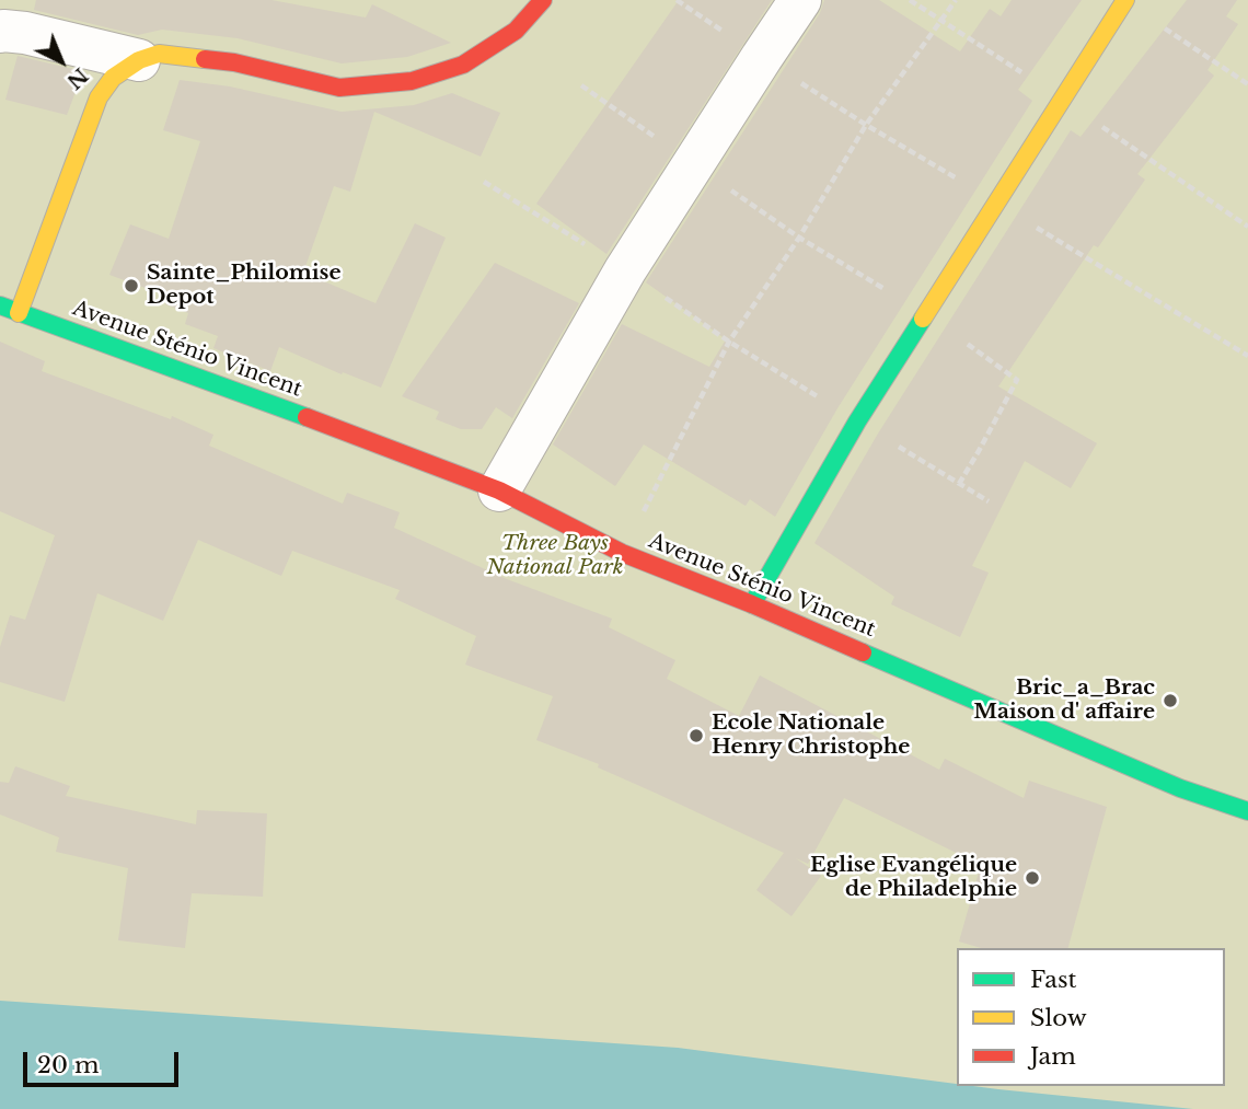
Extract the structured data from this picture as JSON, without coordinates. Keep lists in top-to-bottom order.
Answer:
{
  "streets": {
    "street": ["Avenue Sténio Vincent"]
  },
  "parks": ["Three Bays National Park"],
  "places": [
    "Sainte_Philomise Depot",
    "Bric_a_Brac Maison d' affaire",
    "Ecole Nationale Henry Christophe",
    "Eglise Evangélique de Philadelphie"
  ],
  "legend": ["Fast", "Slow", "Jam"],
  "scale_bar": "20 m",
  "north": "bottom right"
}
